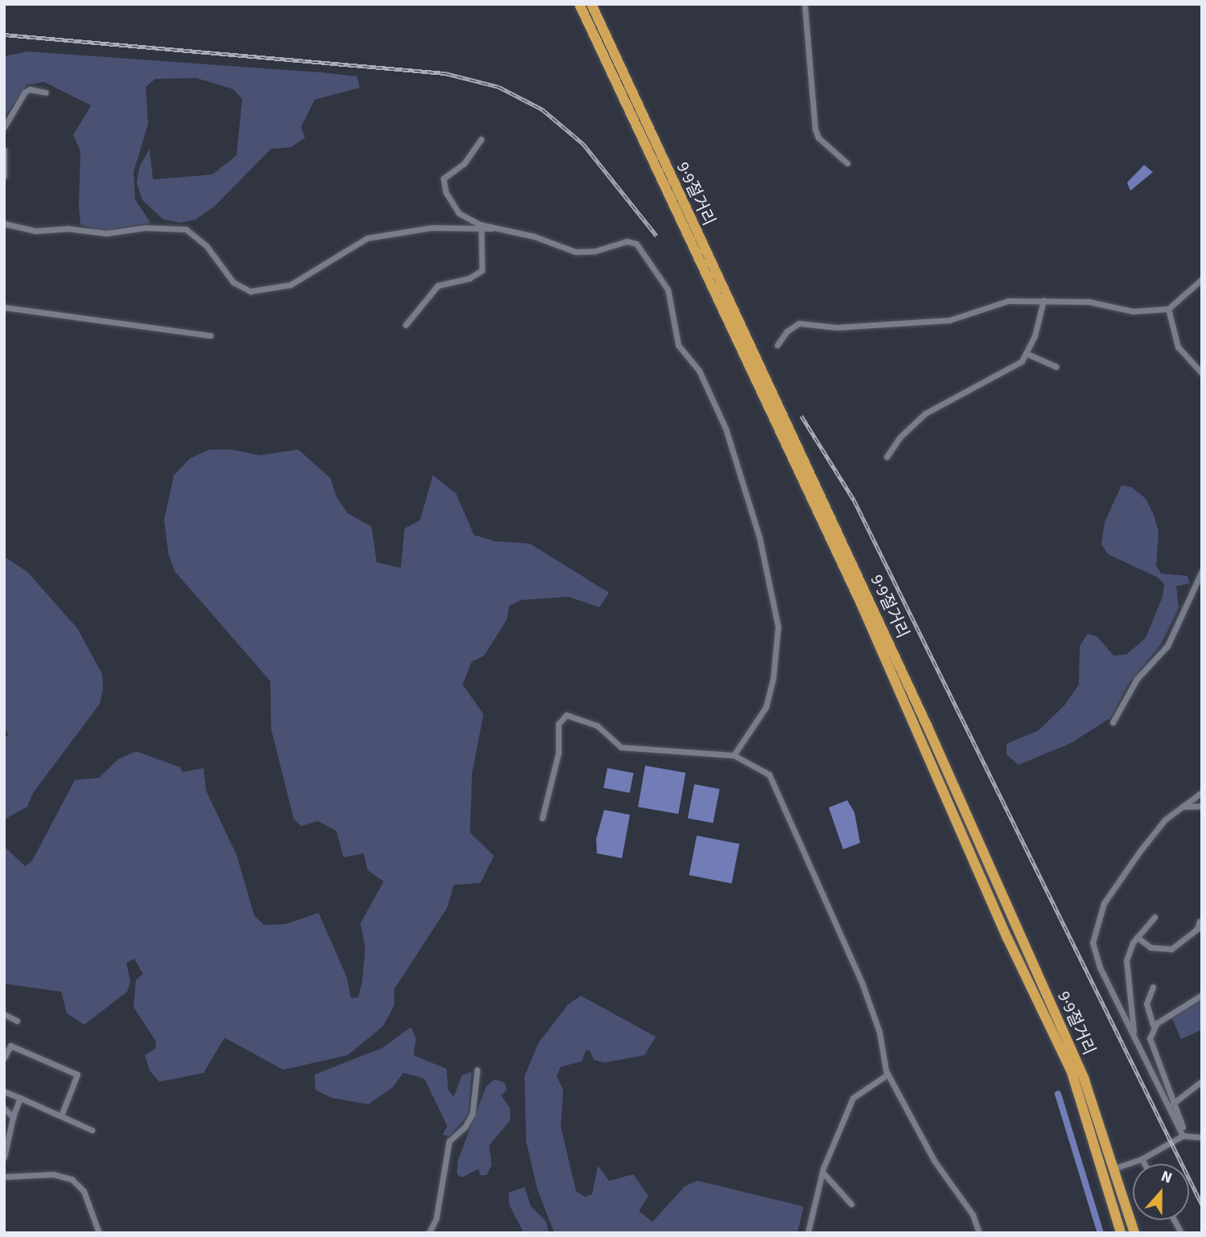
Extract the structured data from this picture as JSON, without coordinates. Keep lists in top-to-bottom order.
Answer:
{
  "streets": {
    "highway": ["9·9절거리"]
  },
  "north": "top"
}
